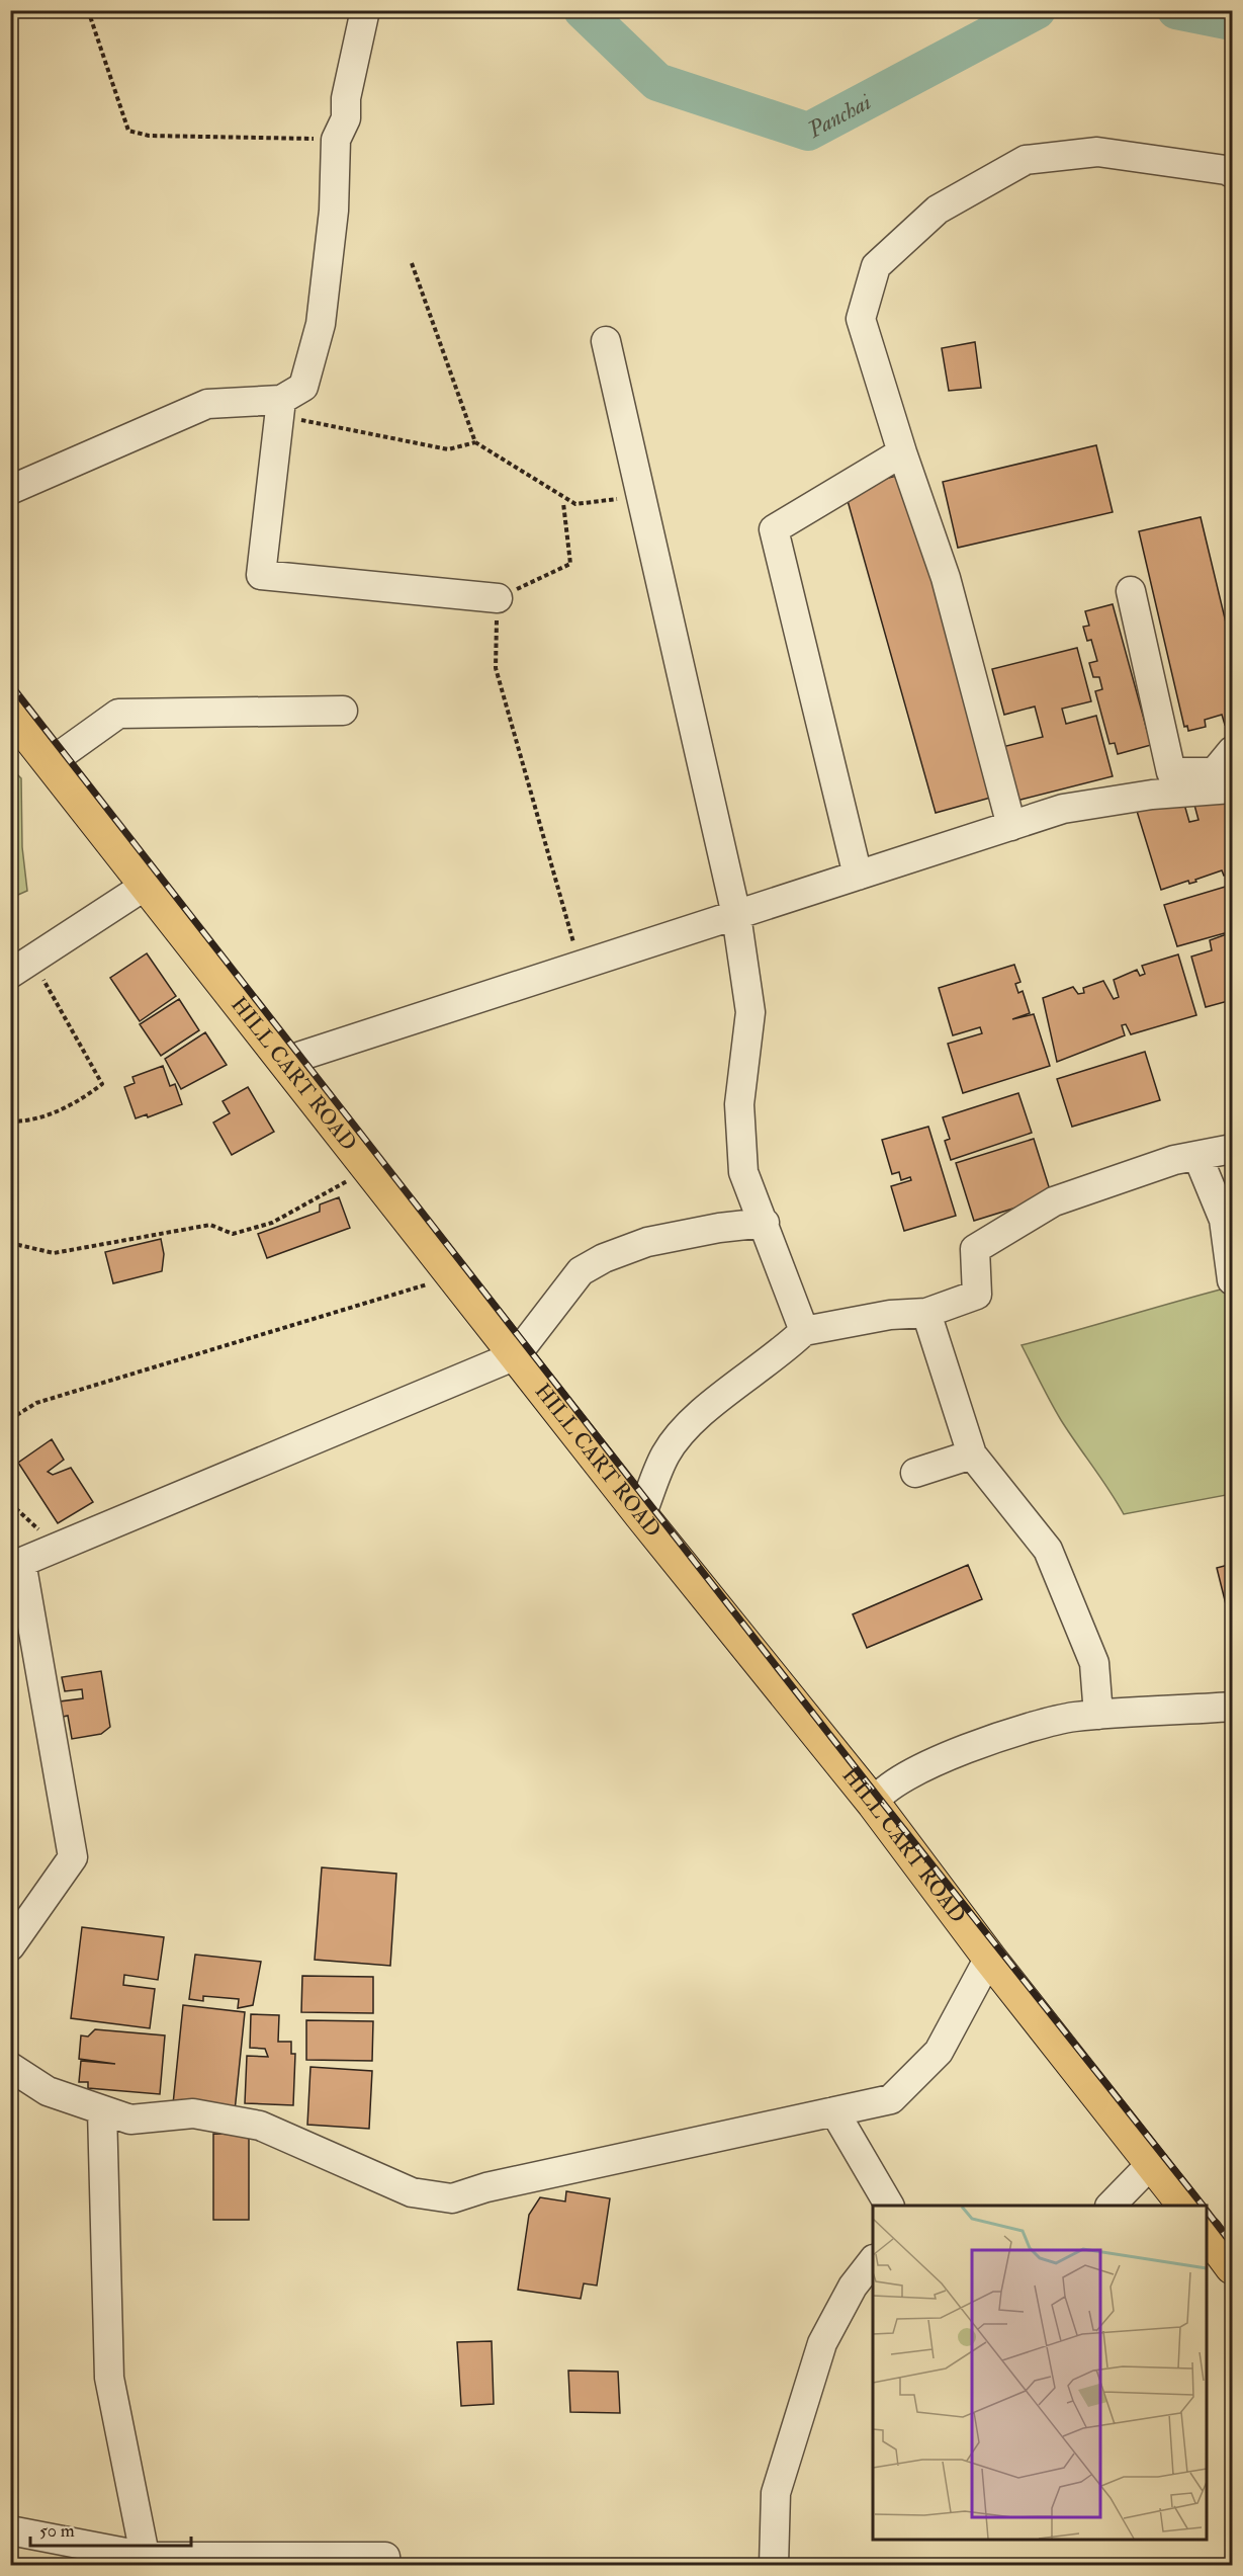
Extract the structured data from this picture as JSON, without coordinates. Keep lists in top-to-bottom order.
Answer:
{
  "streets": {
    "highway": ["HILL CART ROAD"]
  },
  "water": ["Panchai"],
  "scale_bar": "50 m"
}
